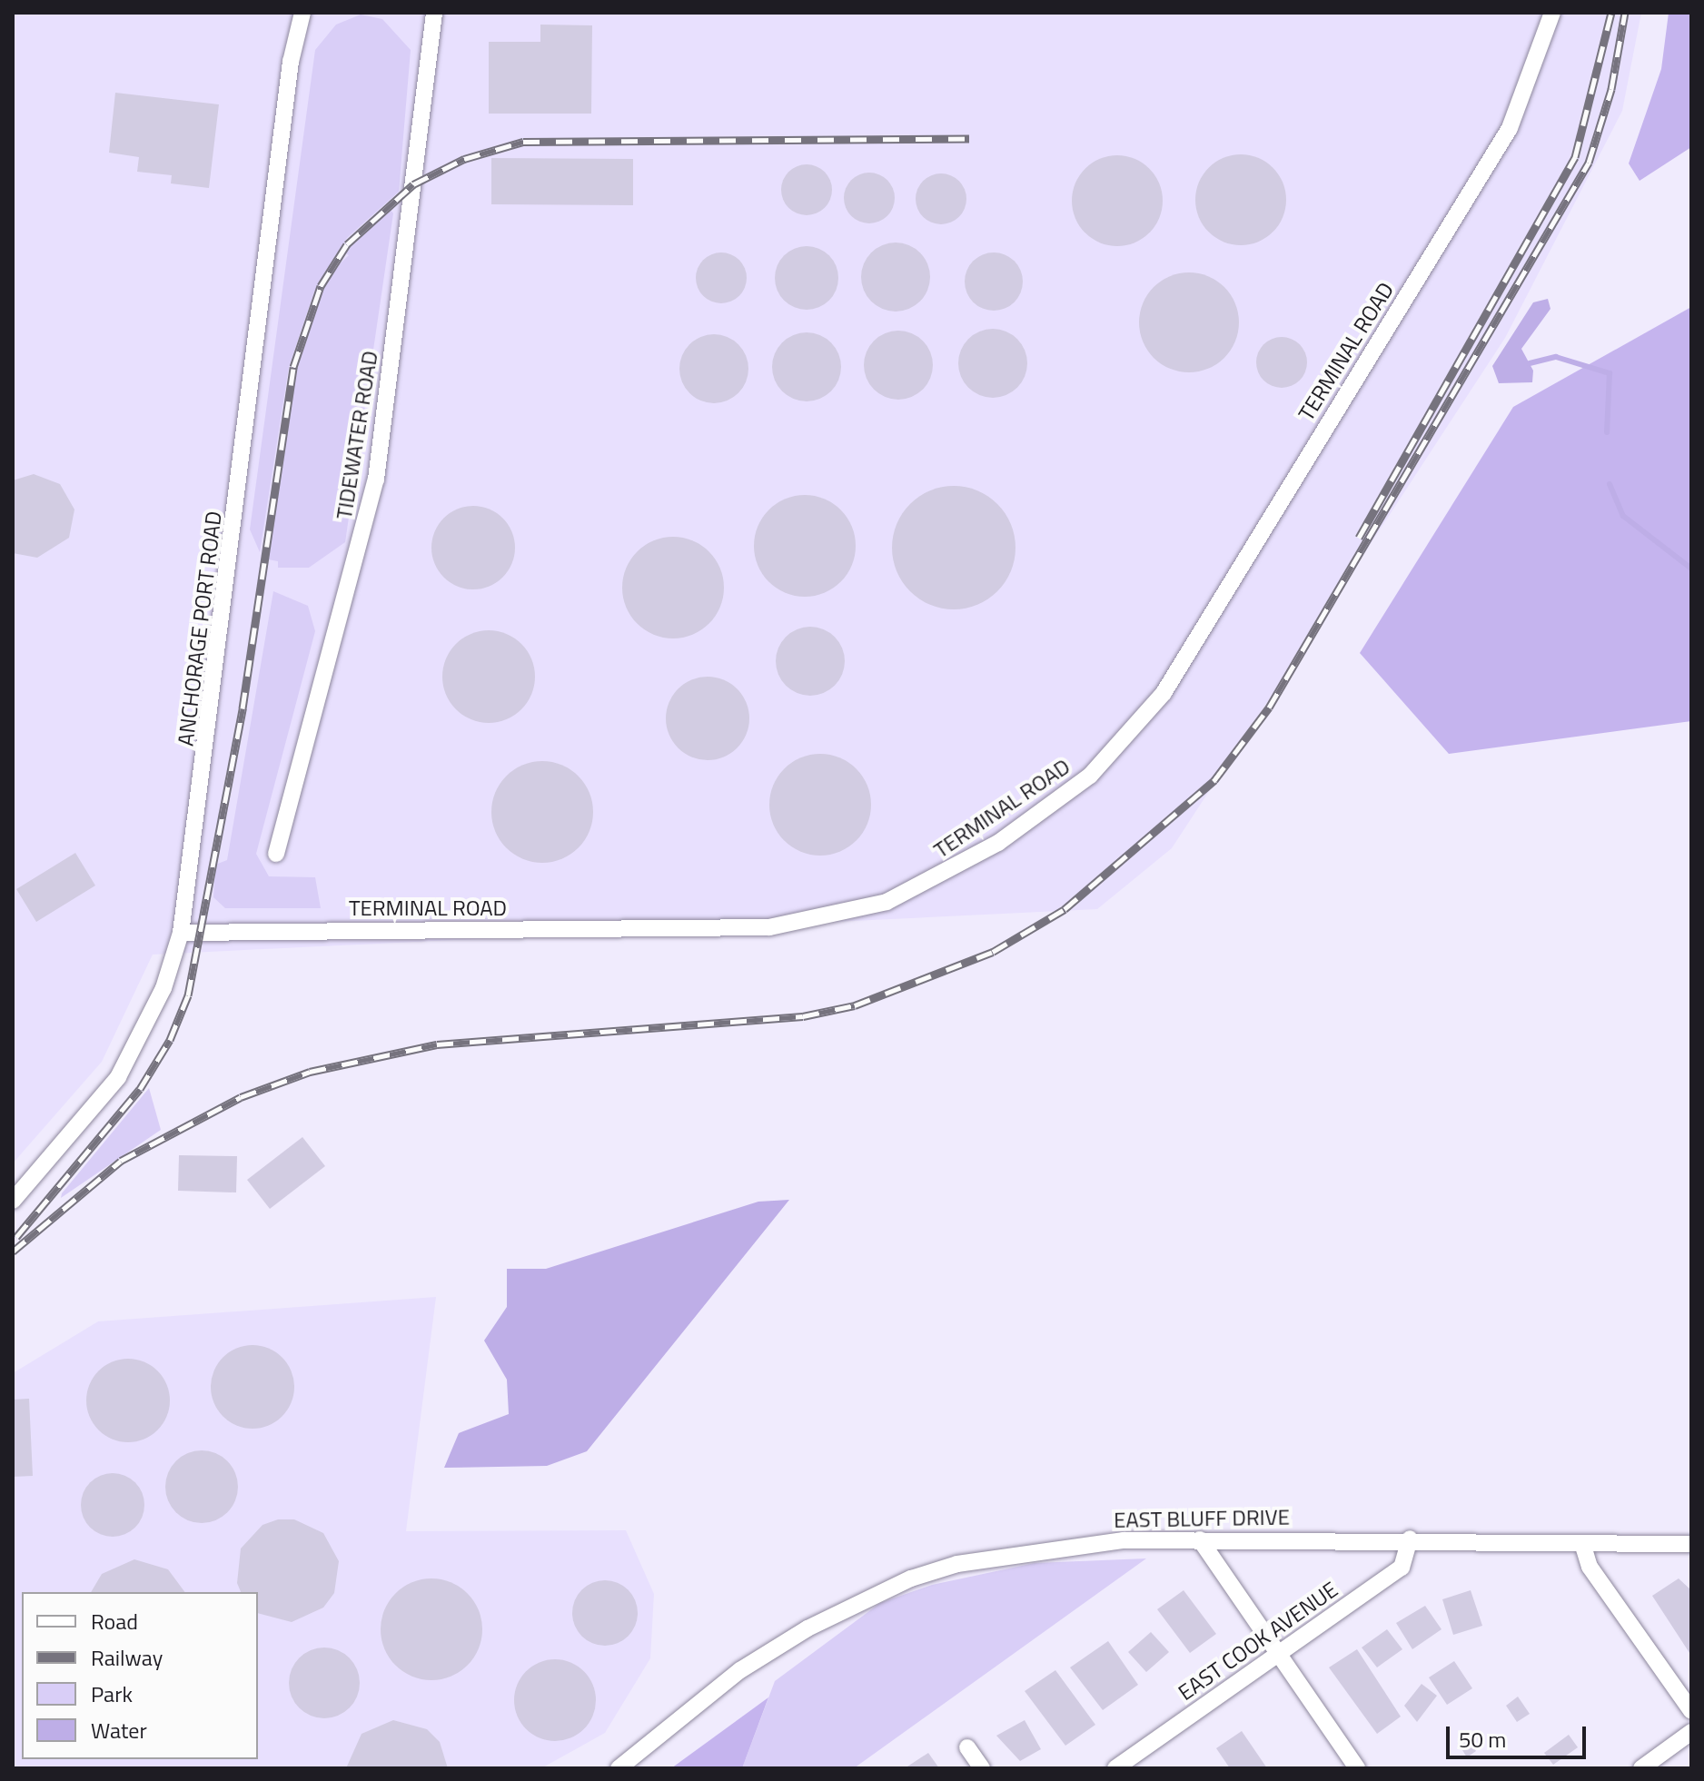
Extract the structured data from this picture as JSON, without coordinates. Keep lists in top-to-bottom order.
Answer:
{
  "streets": {
    "street": [
      "TERMINAL ROAD",
      "TIDEWATER ROAD",
      "ANCHORAGE PORT ROAD",
      "EAST BLUFF DRIVE",
      "EAST COOK AVENUE"
    ]
  },
  "crossings": [
    ["TERMINAL ROAD", "ANCHORAGE PORT ROAD"],
    ["EAST BLUFF DRIVE", "EAST COOK AVENUE"]
  ],
  "legend": [
    "Road",
    "Railway",
    "Park",
    "Water"
  ],
  "scale_bar": "50 m"
}
